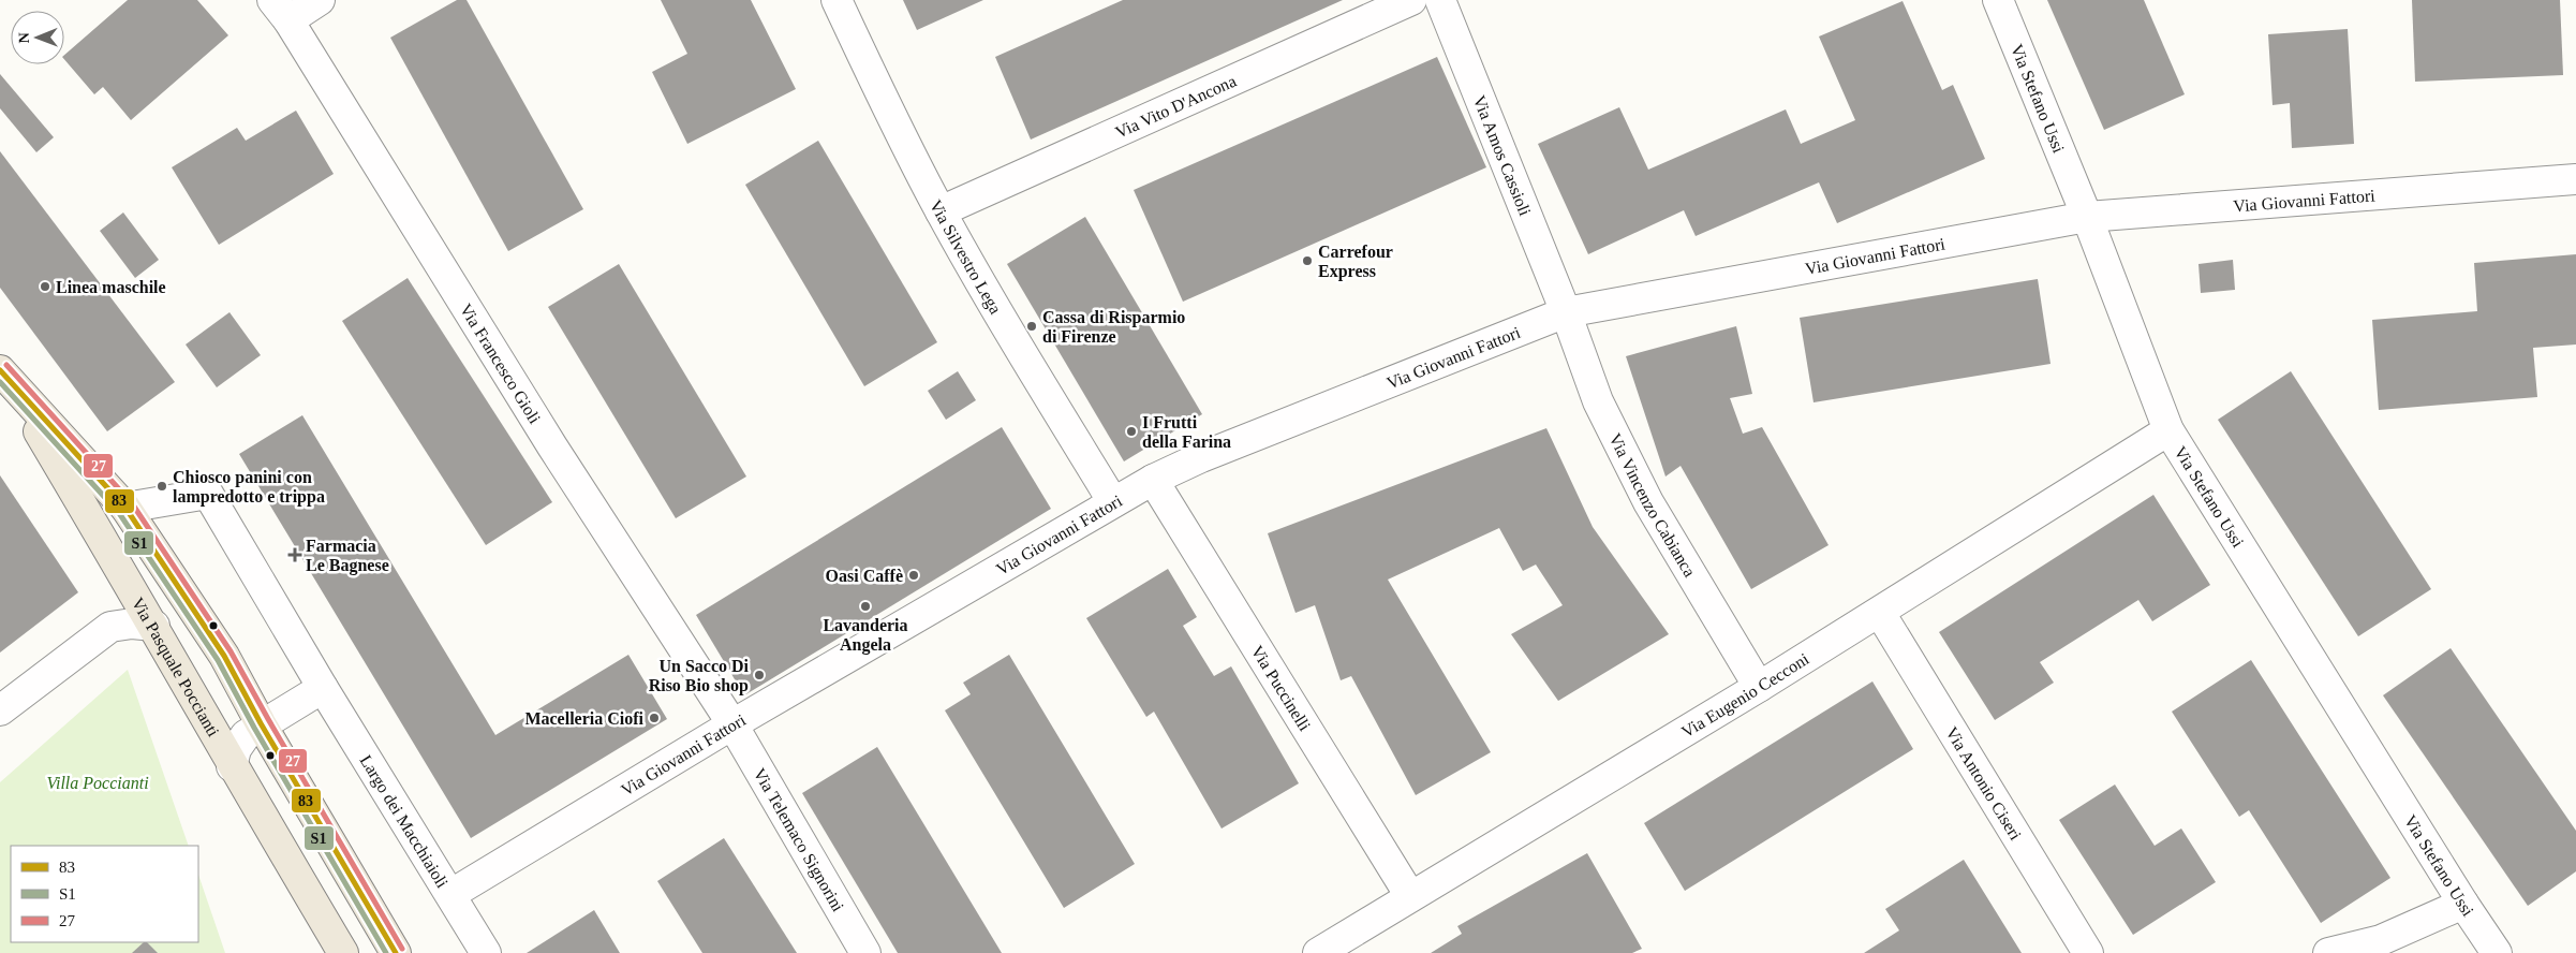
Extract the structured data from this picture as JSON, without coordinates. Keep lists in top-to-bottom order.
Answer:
{
  "streets": {
    "main road": ["Via Pasquale Poccianti"],
    "street": [
      "Via Stefano Ussi",
      "Via Vito D'Ancona",
      "Via Amos Cassioli",
      "Via Giovanni Fattori",
      "Via Silvestro Lega",
      "Via Francesco Gioli",
      "Via Vincenzo Cabianca",
      "Via Puccinelli",
      "Via Eugenio Cecconi",
      "Via Antonio Ciseri",
      "Largo dei Macchiaioli",
      "Via Telemaco Signorini"
    ]
  },
  "crossings": [
    ["Via Stefano Ussi", "Via Giovanni Fattori"],
    ["Via Stefano Ussi", "Via Eugenio Cecconi"],
    ["Via Vito D'Ancona", "Via Silvestro Lega"],
    ["Via Amos Cassioli", "Via Giovanni Fattori"],
    ["Via Amos Cassioli", "Via Vincenzo Cabianca"],
    ["Via Giovanni Fattori", "Via Silvestro Lega"],
    ["Via Giovanni Fattori", "Via Francesco Gioli"],
    ["Via Giovanni Fattori", "Via Vincenzo Cabianca"],
    ["Via Giovanni Fattori", "Via Puccinelli"],
    ["Via Giovanni Fattori", "Largo dei Macchiaioli"],
    ["Via Giovanni Fattori", "Via Telemaco Signorini"],
    ["Via Francesco Gioli", "Via Telemaco Signorini"],
    ["Via Vincenzo Cabianca", "Via Eugenio Cecconi"],
    ["Via Pasquale Poccianti", "Largo dei Macchiaioli"],
    ["Via Puccinelli", "Via Eugenio Cecconi"],
    ["Via Eugenio Cecconi", "Via Antonio Ciseri"]
  ],
  "parks": ["Villa Poccianti"],
  "places": {
    "other": [
      "Carrefour Express",
      "Linea maschile",
      "Cassa di Risparmio di Firenze",
      "I Frutti della Farina",
      "Chiosco panini con lampredotto e trippa",
      "Oasi Caffè",
      "Lavanderia Angela",
      "Un Sacco Di Riso Bio shop",
      "Macelleria Ciofi"
    ],
    "health": ["Farmacia Le Bagnese"]
  },
  "lines": ["transit line 27", "transit line 83", "transit line S1"],
  "legend": ["83", "S1", "27"],
  "north": "left"
}
